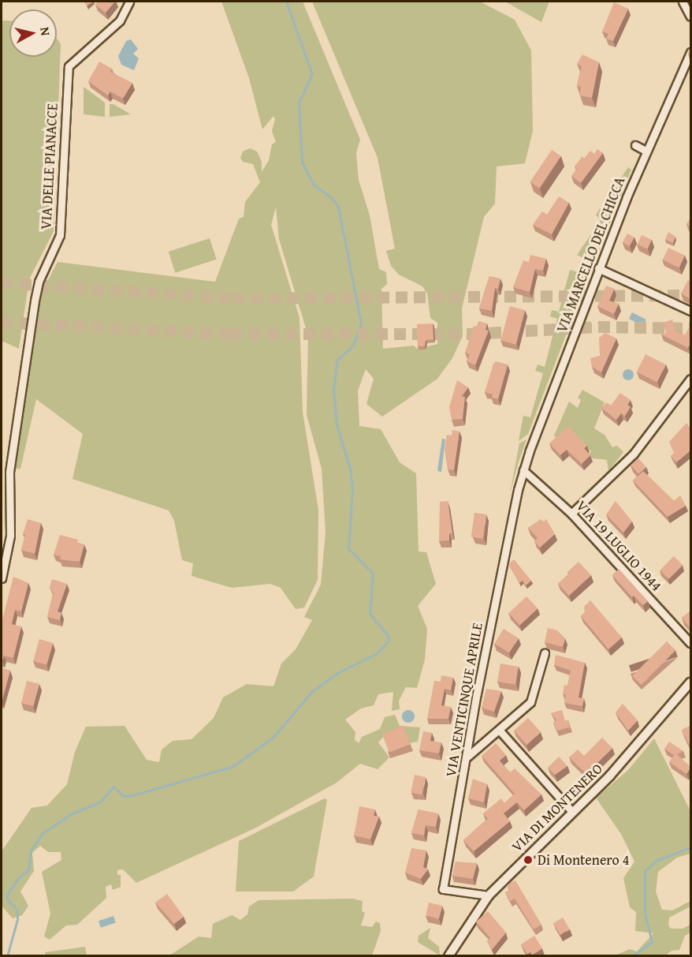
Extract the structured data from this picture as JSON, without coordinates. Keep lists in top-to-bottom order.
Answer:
{
  "streets": {
    "street": [
      "VIA DELLE PIANACCE",
      "VIA MARCELLO DEL CHICCA",
      "VIA 19 LUGLIO 1944",
      "VIA VENTICINQUE APRILE",
      "VIA DI MONTENERO"
    ]
  },
  "crossings": [
    ["VIA MARCELLO DEL CHICCA", "VIA 19 LUGLIO 1944"],
    ["VIA MARCELLO DEL CHICCA", "VIA VENTICINQUE APRILE"],
    ["VIA 19 LUGLIO 1944", "VIA VENTICINQUE APRILE"],
    ["VIA VENTICINQUE APRILE", "VIA DI MONTENERO"]
  ],
  "places": ["Di Montenero 4"],
  "north": "right"
}
